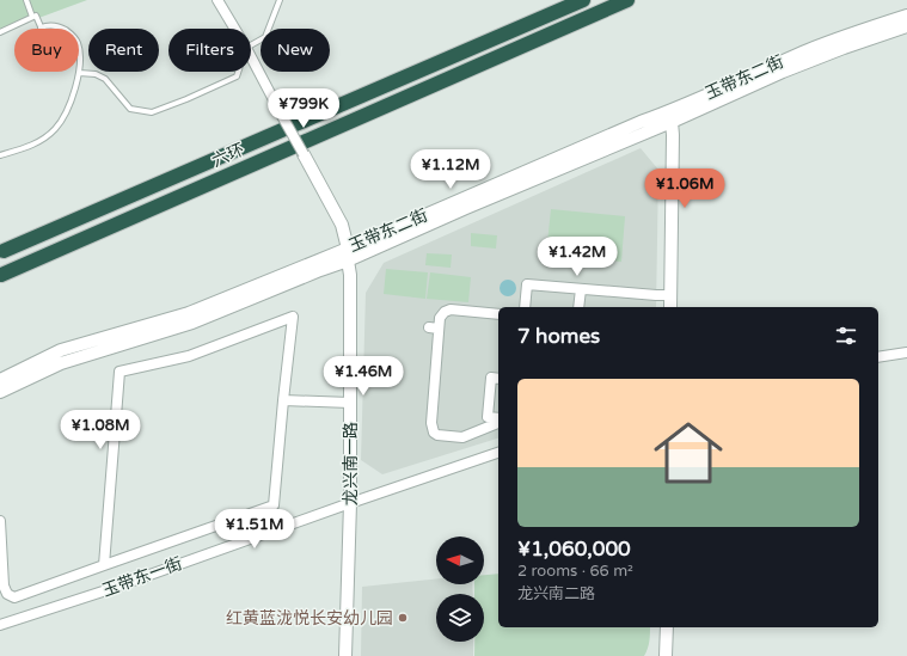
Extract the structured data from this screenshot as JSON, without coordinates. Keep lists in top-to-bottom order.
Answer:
{
  "streets": {
    "highway": ["六环"],
    "street": ["玉带东二街", "龙兴南一路", "玉带东一街"]
  },
  "crossings": [
    ["玉带东二街", "龙兴南一路"],
    ["龙兴南一路", "玉带东一街"]
  ],
  "places": ["红黄蓝泷悦长安幼儿园"],
  "north": "left",
  "page": {
    "chip": [
      "Buy",
      "Rent",
      "Filters",
      "New"
    ],
    "price": [
      "¥799K",
      "¥1.12M",
      "¥1.06M",
      "¥1.42M",
      "¥1.46M",
      "¥1.08M",
      "¥1.51M"
    ],
    "heading": "7 homes",
    "list": [
      {
        "name": "¥1,060,000",
        "note": "2 rooms · 66 m² · 龙兴南二路"
      }
    ]
  }
}
